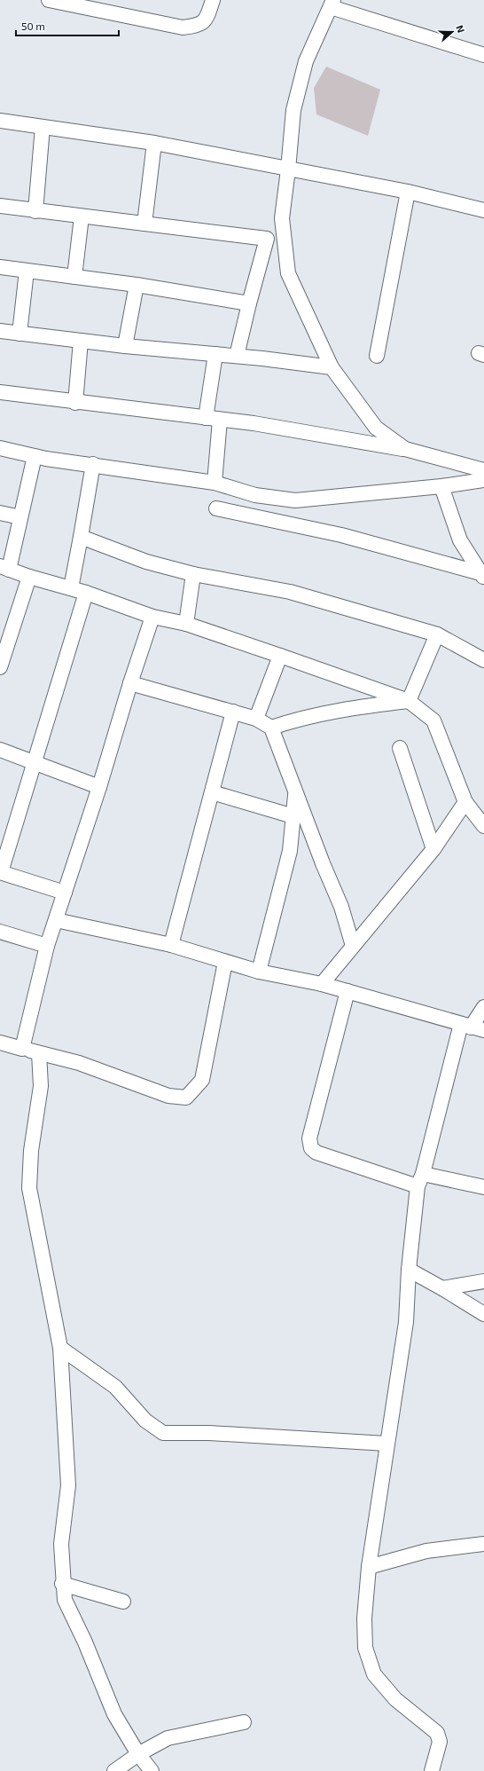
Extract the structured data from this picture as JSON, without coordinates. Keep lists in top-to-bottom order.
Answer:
{
  "scale_bar": "50 m",
  "north": "right"
}
